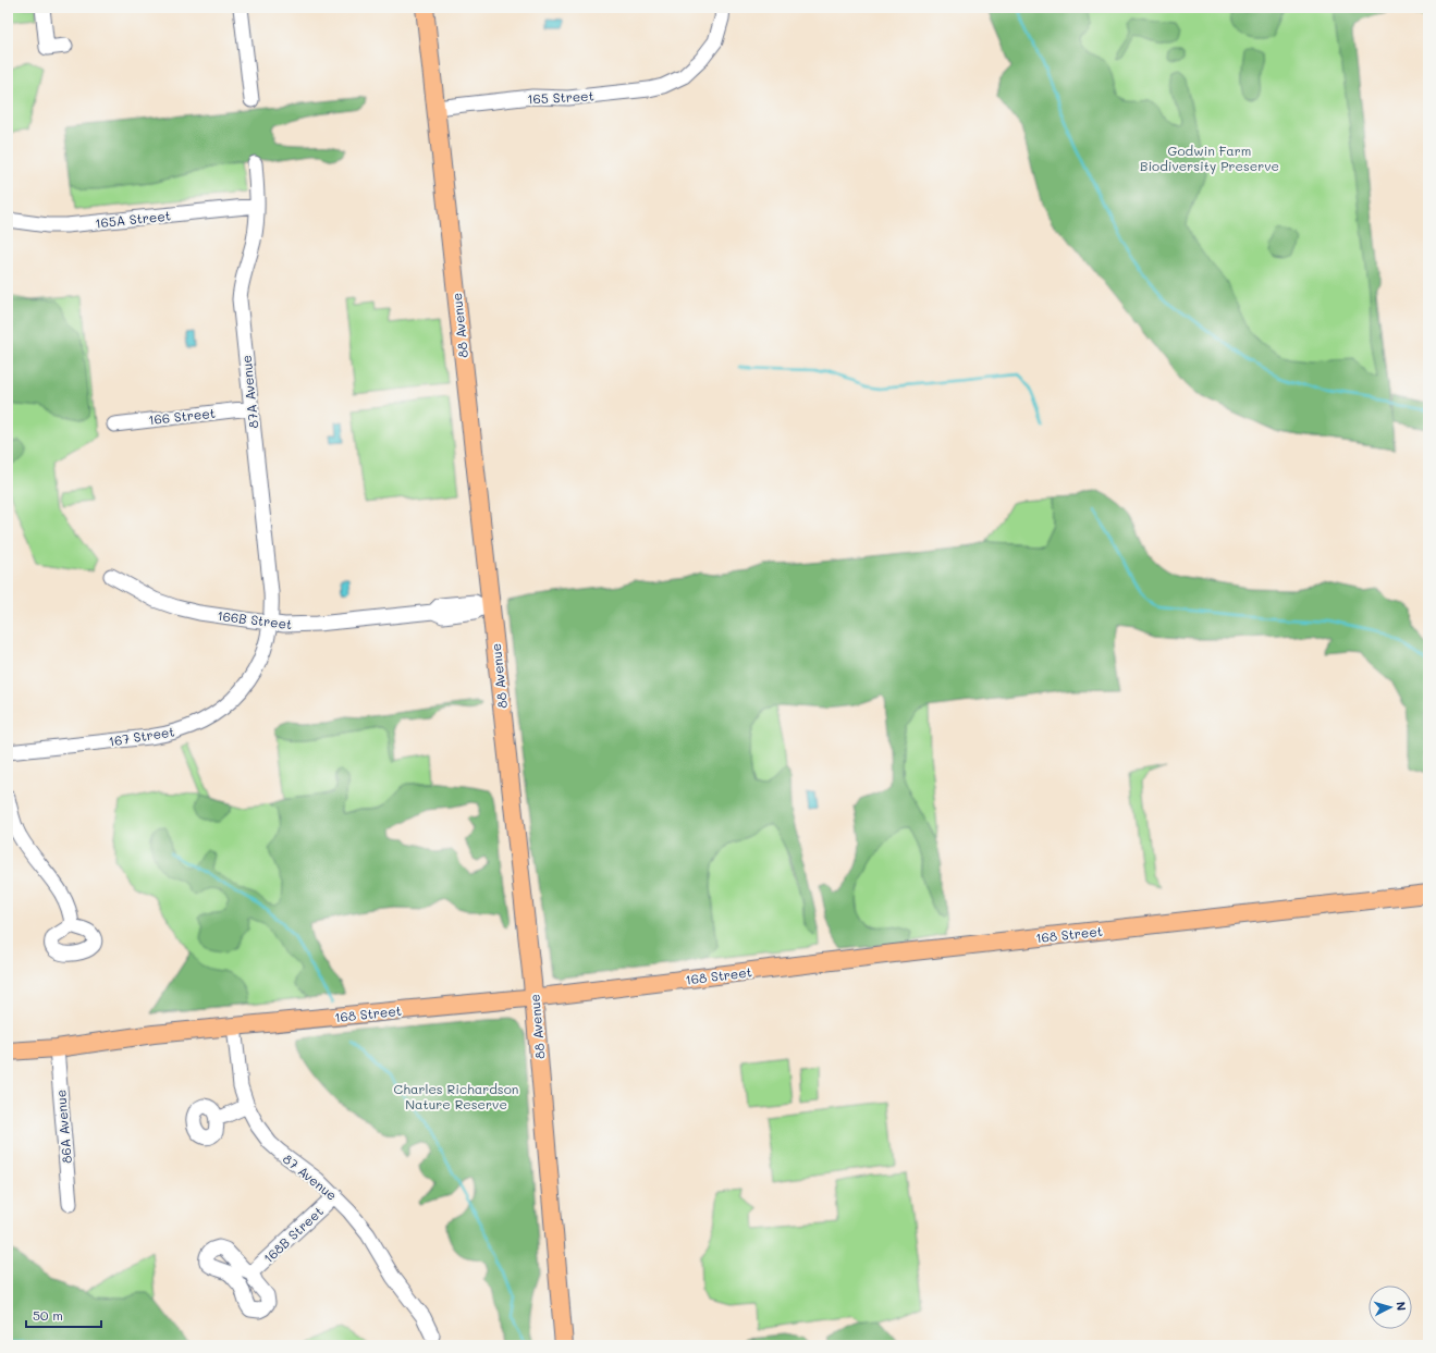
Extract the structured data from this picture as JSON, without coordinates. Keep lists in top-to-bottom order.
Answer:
{
  "streets": {
    "main road": ["88 Avenue", "168 Street"],
    "street": [
      "165 Street",
      "165A Street",
      "87A Avenue",
      "166 Street",
      "166B Street",
      "167 Street",
      "86A Avenue",
      "87 Avenue",
      "168B Street"
    ]
  },
  "crossings": [
    ["165 Street", "88 Avenue"],
    ["165A Street", "87A Avenue"],
    ["88 Avenue", "166B Street"],
    ["88 Avenue", "168 Street"],
    ["87A Avenue", "166 Street"],
    ["87A Avenue", "166B Street"],
    ["87A Avenue", "167 Street"],
    ["166B Street", "167 Street"],
    ["168 Street", "86A Avenue"],
    ["168 Street", "87 Avenue"],
    ["87 Avenue", "168B Street"]
  ],
  "parks": ["Godwin Farm Biodiversity Preserve", "Charles Richardson Nature Reserve"],
  "scale_bar": "50 m",
  "north": "right"
}
